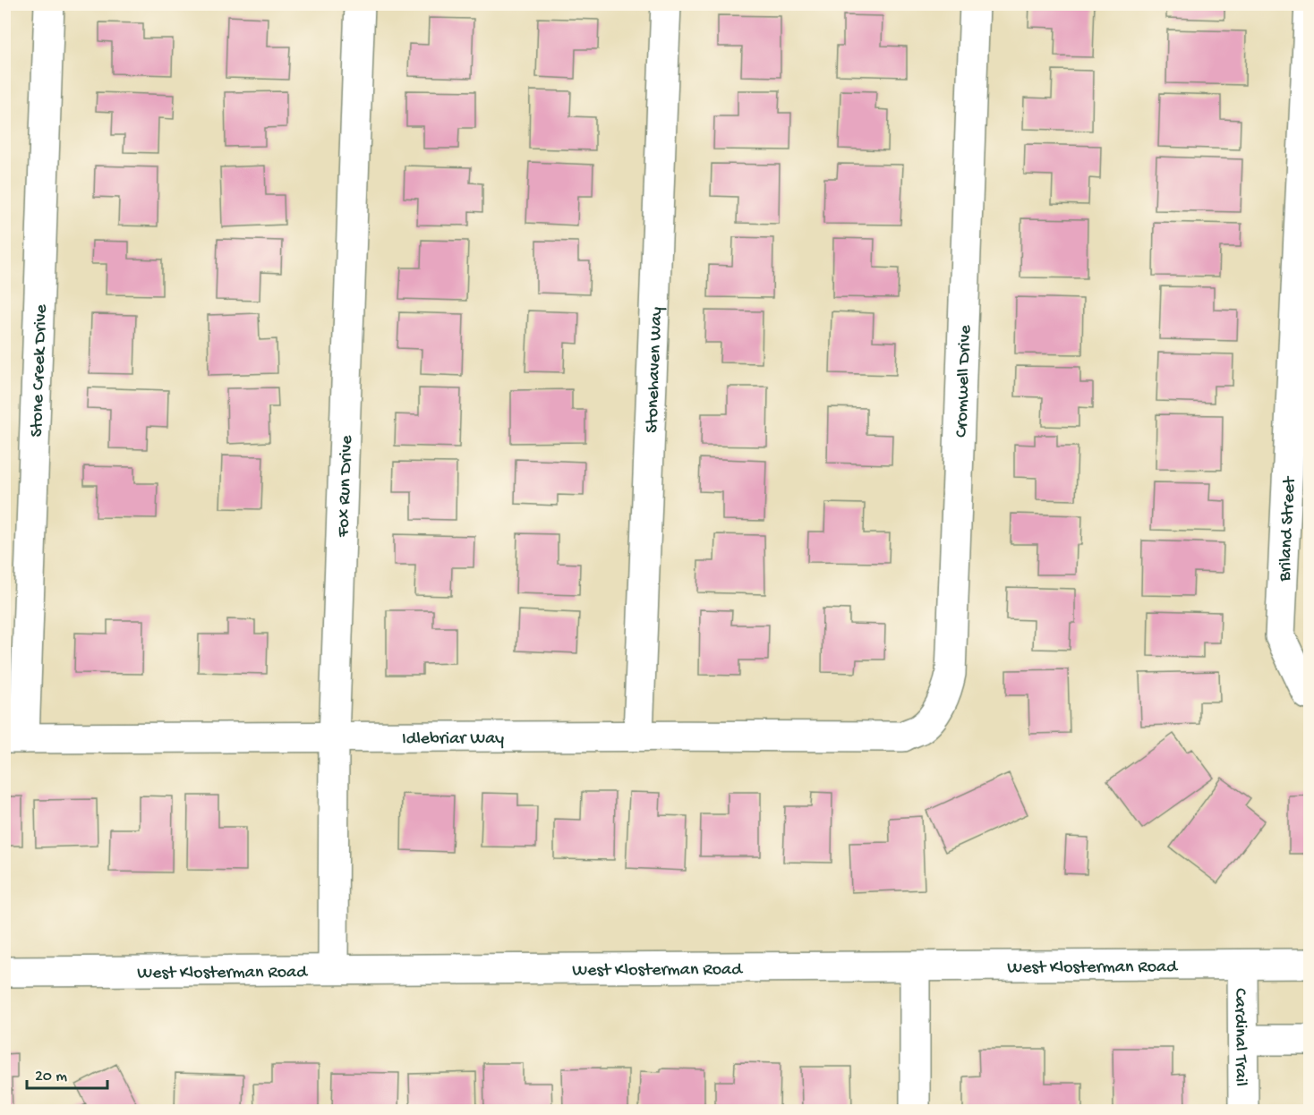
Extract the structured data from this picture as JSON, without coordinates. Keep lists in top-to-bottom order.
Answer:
{
  "streets": {
    "street": [
      "Stonehaven Way",
      "Stone Creek Drive",
      "Cromwell Drive",
      "Fox Run Drive",
      "Briland Street",
      "Idlebriar Way",
      "West Klosterman Road",
      "Cardinal Trail"
    ]
  },
  "crossings": [
    ["Stonehaven Way", "Idlebriar Way"],
    ["Stone Creek Drive", "Idlebriar Way"],
    ["Cromwell Drive", "Idlebriar Way"],
    ["Fox Run Drive", "Idlebriar Way"],
    ["Fox Run Drive", "West Klosterman Road"],
    ["West Klosterman Road", "Cardinal Trail"]
  ],
  "scale_bar": "20 m"
}
